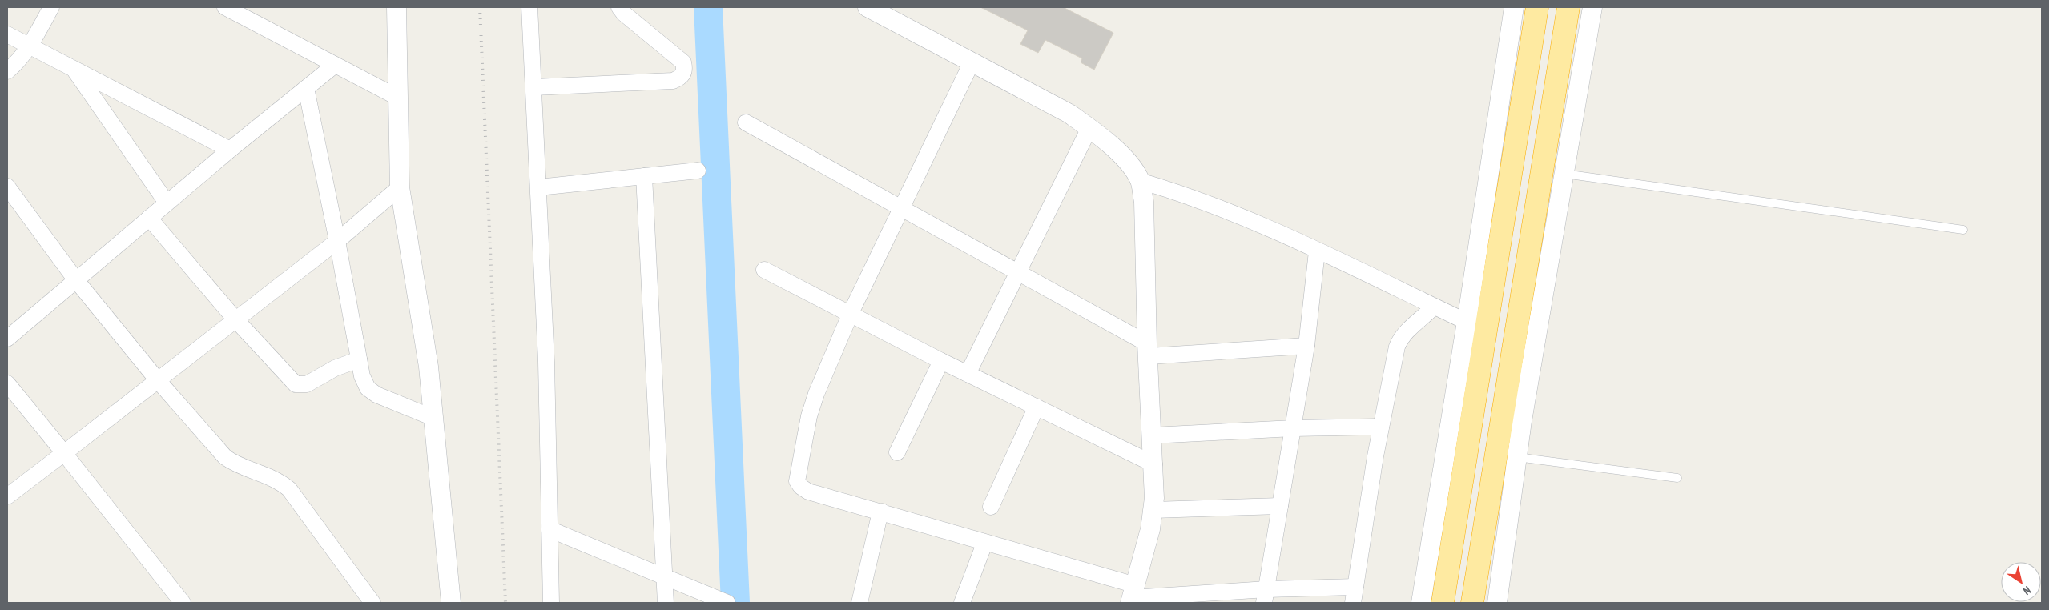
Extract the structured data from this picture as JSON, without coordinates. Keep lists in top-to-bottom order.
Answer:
{
  "north": "bottom right"
}
